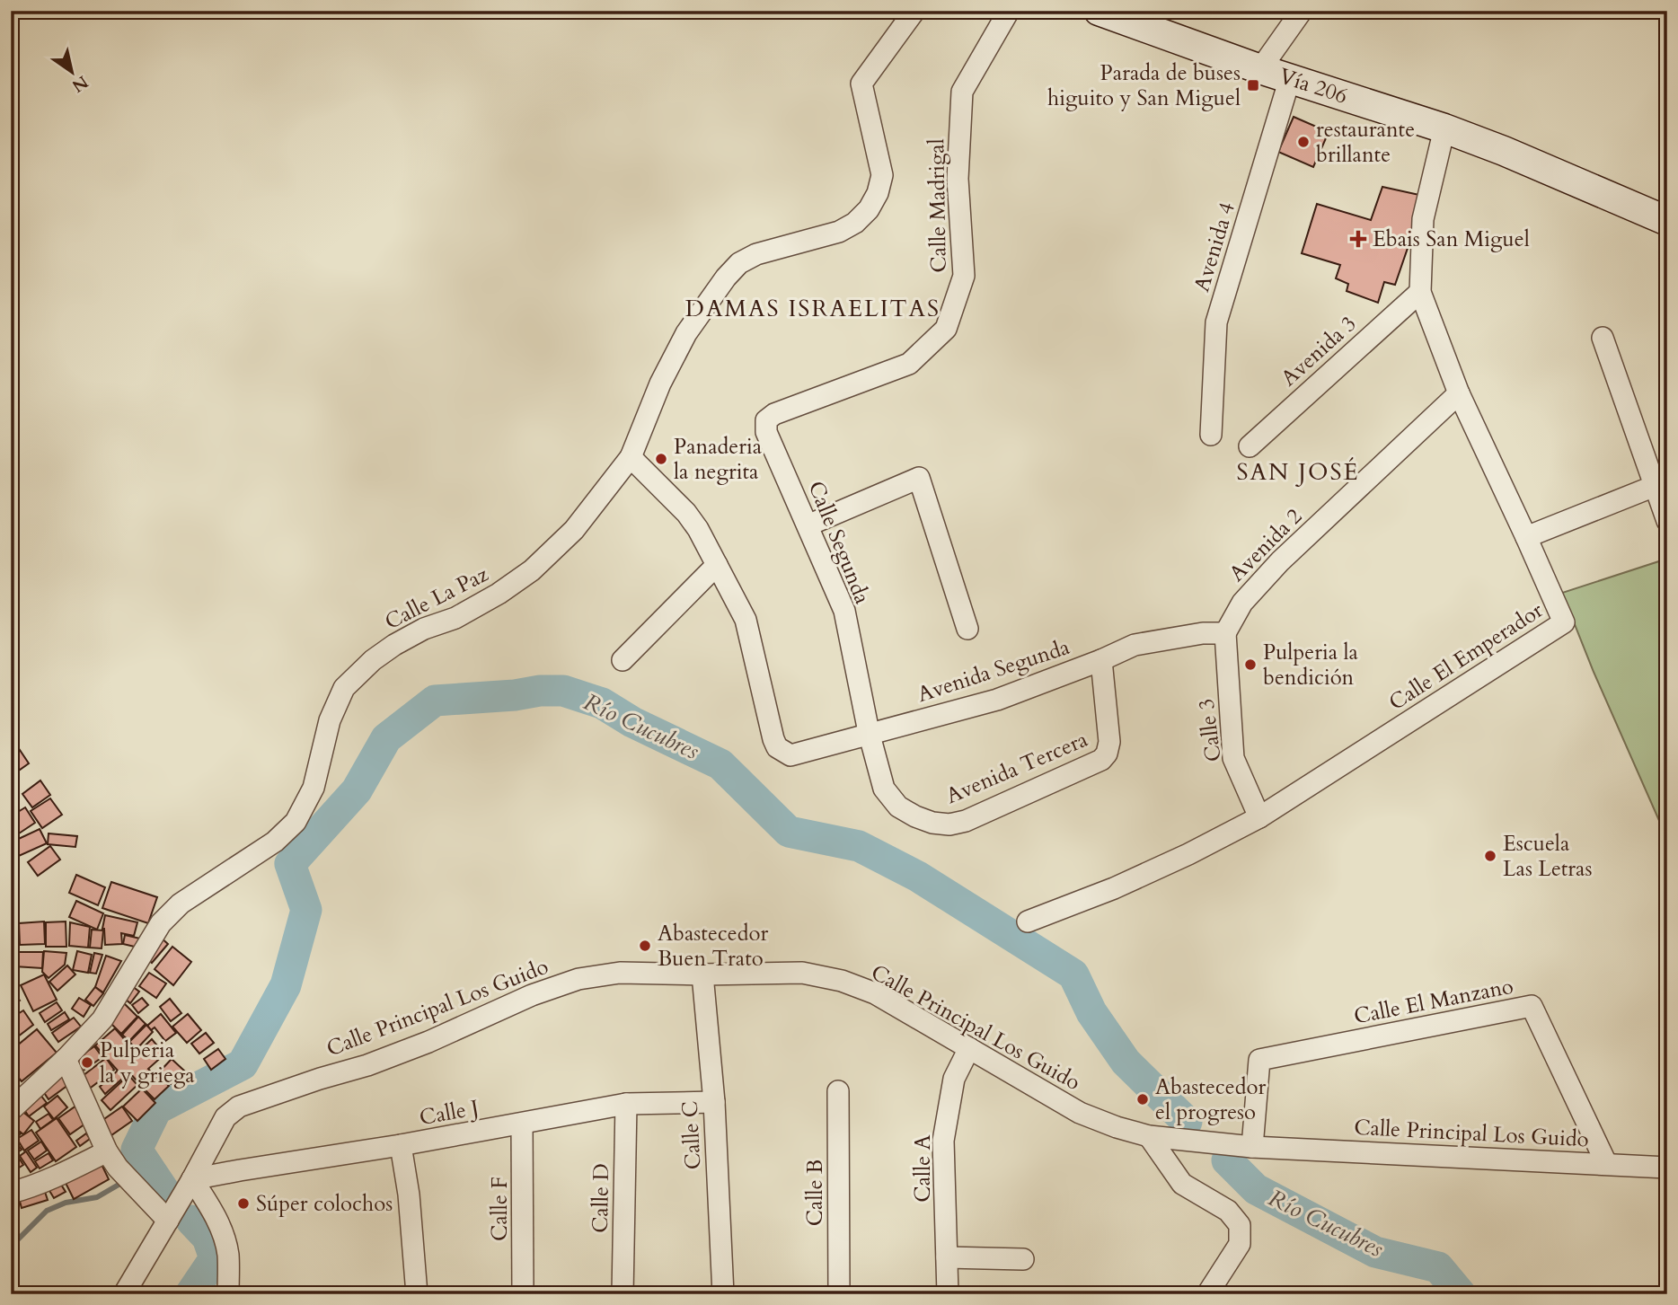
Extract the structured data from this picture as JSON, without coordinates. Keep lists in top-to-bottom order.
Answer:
{
  "streets": {
    "main road": ["Vía 206"],
    "street": [
      "Calle Madrigal",
      "Avenida 4",
      "Avenida 3",
      "Calle Segunda",
      "Avenida 2",
      "Calle La Paz",
      "Calle El Emperador",
      "Avenida Segunda",
      "Calle 3",
      "Avenida Tercera",
      "Calle El Manzano",
      "Calle Principal Los Guido",
      "Calle J",
      "Calle C",
      "Calle A",
      "Calle B",
      "Calle D",
      "Calle F"
    ]
  },
  "crossings": [
    ["Vía 206", "Avenida 4"],
    ["Vía 206", "Calle El Emperador"],
    ["Calle Madrigal", "Calle Segunda"],
    ["Avenida 3", "Calle El Emperador"],
    ["Calle Segunda", "Avenida Segunda"],
    ["Calle Segunda", "Avenida Tercera"],
    ["Avenida 2", "Calle El Emperador"],
    ["Avenida 2", "Avenida Segunda"],
    ["Avenida 2", "Calle 3"],
    ["Calle El Emperador", "Calle 3"],
    ["Avenida Segunda", "Calle 3"],
    ["Avenida Segunda", "Avenida Tercera"],
    ["Calle El Manzano", "Calle Principal Los Guido"],
    ["Calle Principal Los Guido", "Calle J"],
    ["Calle Principal Los Guido", "Calle C"],
    ["Calle Principal Los Guido", "Calle A"],
    ["Calle J", "Calle C"],
    ["Calle J", "Calle D"],
    ["Calle J", "Calle F"]
  ],
  "districts": ["DAMAS ISRAELITAS", "SAN JOSÉ"],
  "water": ["Río Cucubres"],
  "places": {
    "transit": ["Parada de buses higuito y San Miguel"],
    "other": [
      "restaurante brillante",
      "Panaderia la negrita",
      "Pulperia la bendición",
      "Escuela Las Letras",
      "Abastecedor Buen Trato",
      "Pulperia la y griega",
      "Abastecedor el progreso",
      "Súper colochos"
    ],
    "health": ["Ebais San Miguel"]
  },
  "north": "bottom right"
}
